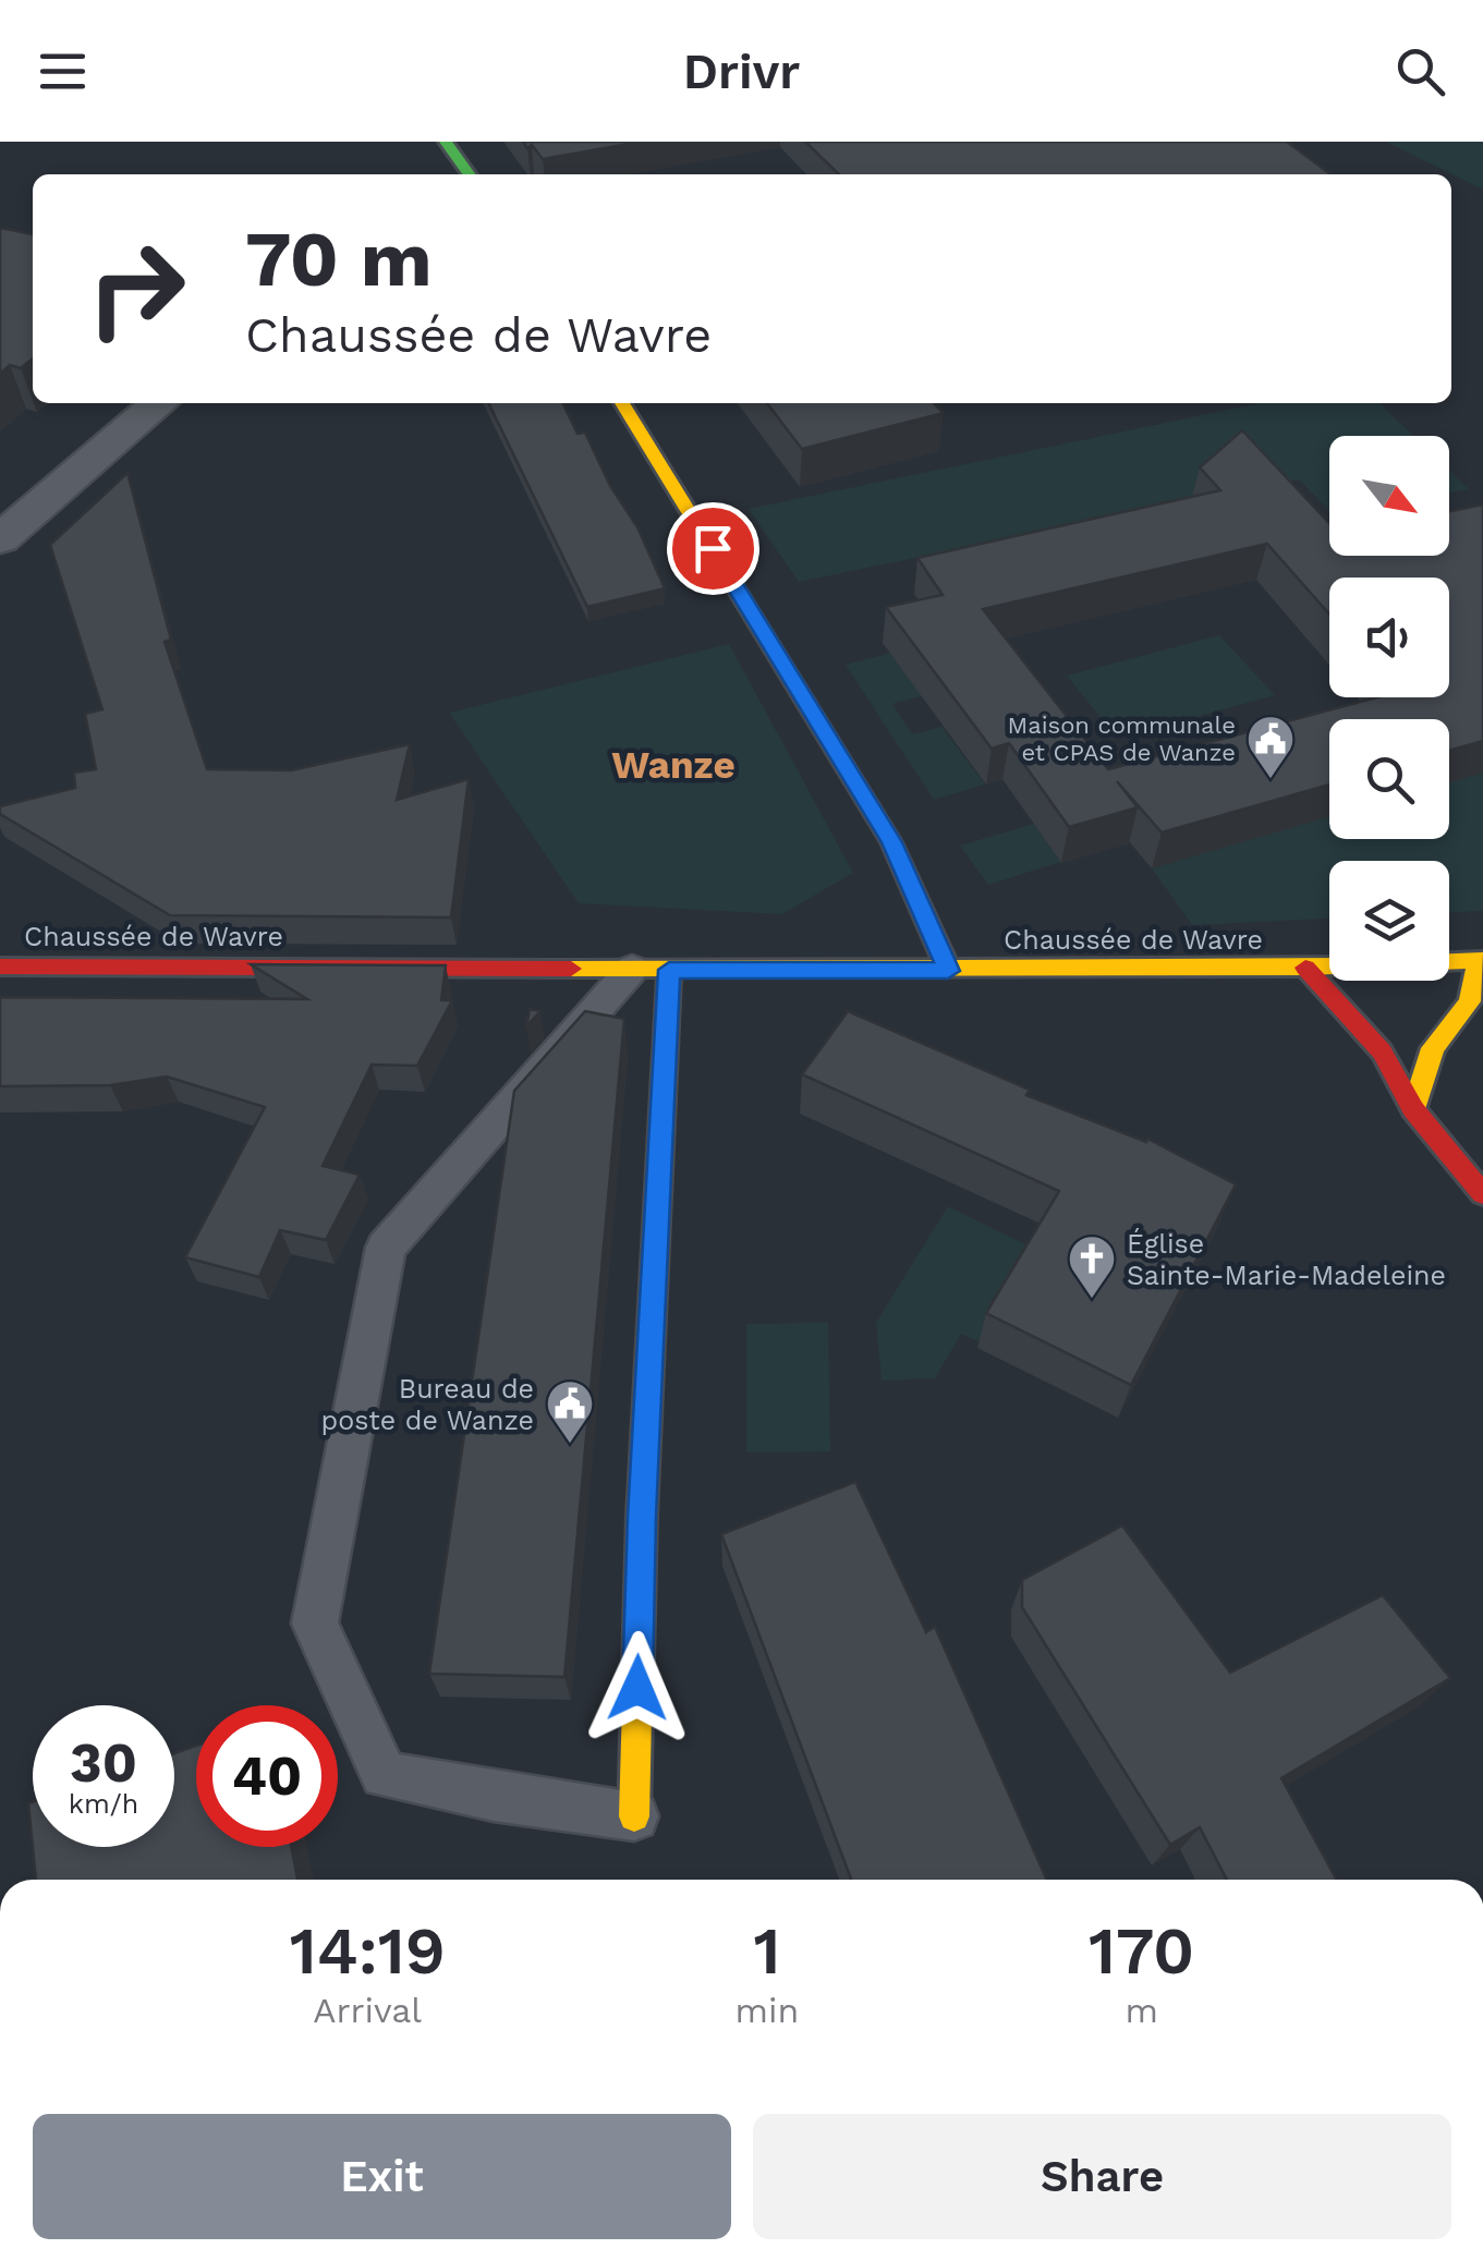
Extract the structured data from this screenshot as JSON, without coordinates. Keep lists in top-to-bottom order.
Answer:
{
  "streets": {
    "street": ["Chaussée de Wavre"]
  },
  "districts": ["Wanze"],
  "places": {
    "public building": ["Maison communale et CPAS de Wanze", "Bureau de poste de Wanze"],
    "church": ["Église Sainte-Marie-Madeleine"]
  },
  "north": "bottom right",
  "page": {
    "header": "Drivr",
    "turn": ["70 m", "Chaussée de Wavre"],
    "speed": "30 km/h",
    "limit": "40",
    "eta": [
      "14:19",
      "Arrival",
      "1",
      "min",
      "170",
      "m"
    ],
    "buttons": ["Exit", "Share"]
  }
}
